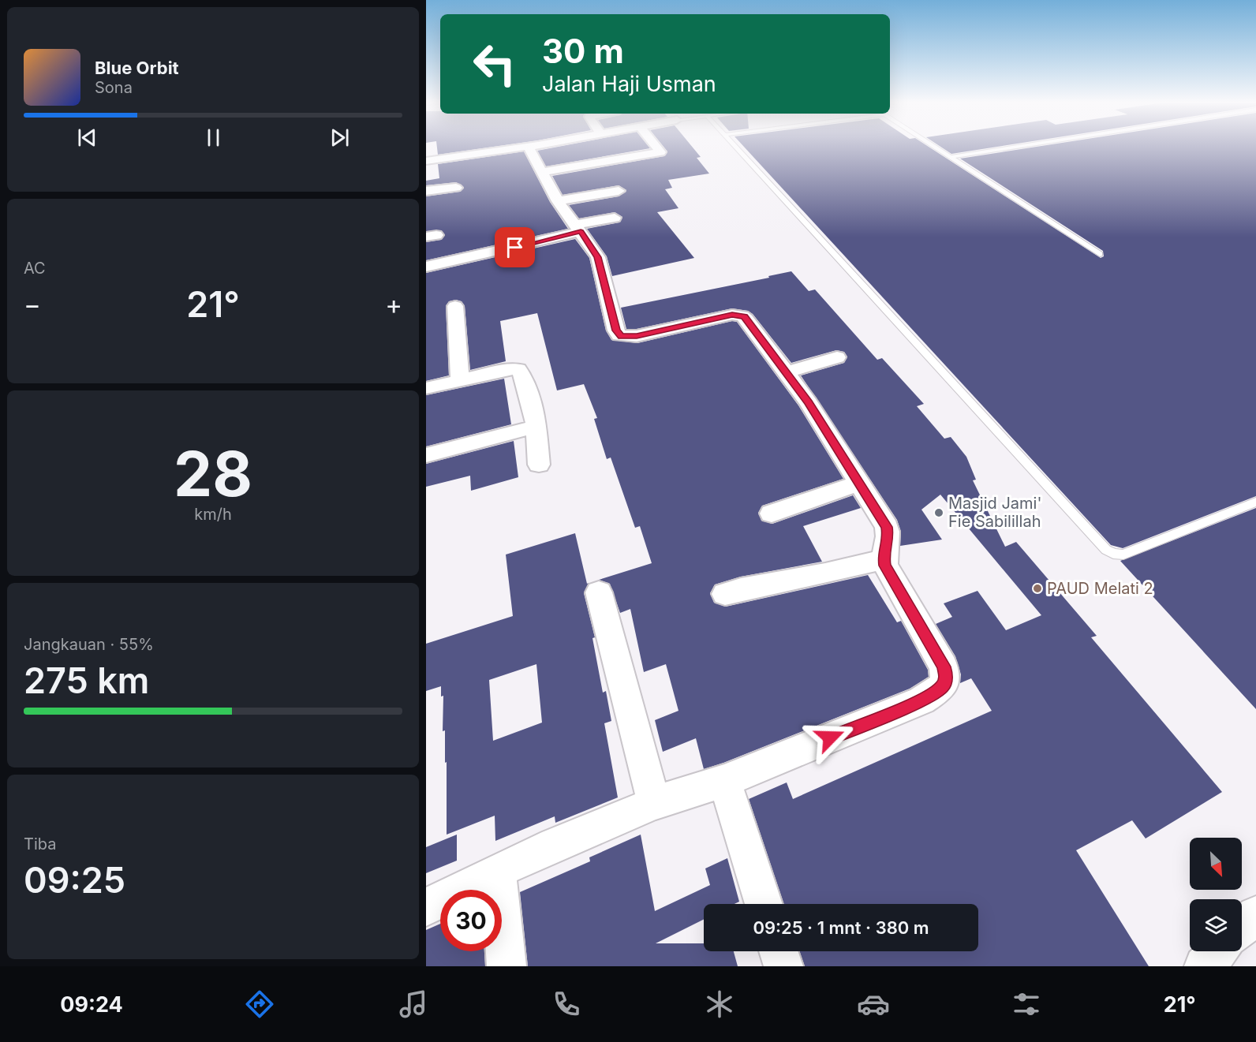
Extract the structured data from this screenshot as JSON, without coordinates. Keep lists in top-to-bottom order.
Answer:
{
  "places": ["Masjid Jami' Fie Sabilillah", "PAUD Melati 2"],
  "north": "bottom right",
  "page": {
    "turn": ["30 m", "Jalan Haji Usman"],
    "song": ["Blue Orbit", "Sona"],
    "tile": [
      "AC",
      ["28", "km/h"],
      ["Jangkauan · 55%", "275 km"],
      ["Tiba", "09:25"]
    ],
    "heat": ["−", "21°", "+"],
    "limit": "30",
    "trip": "09:25 · 1 mnt · 380 m",
    "tabs": ["09:24", "21°"]
  }
}
